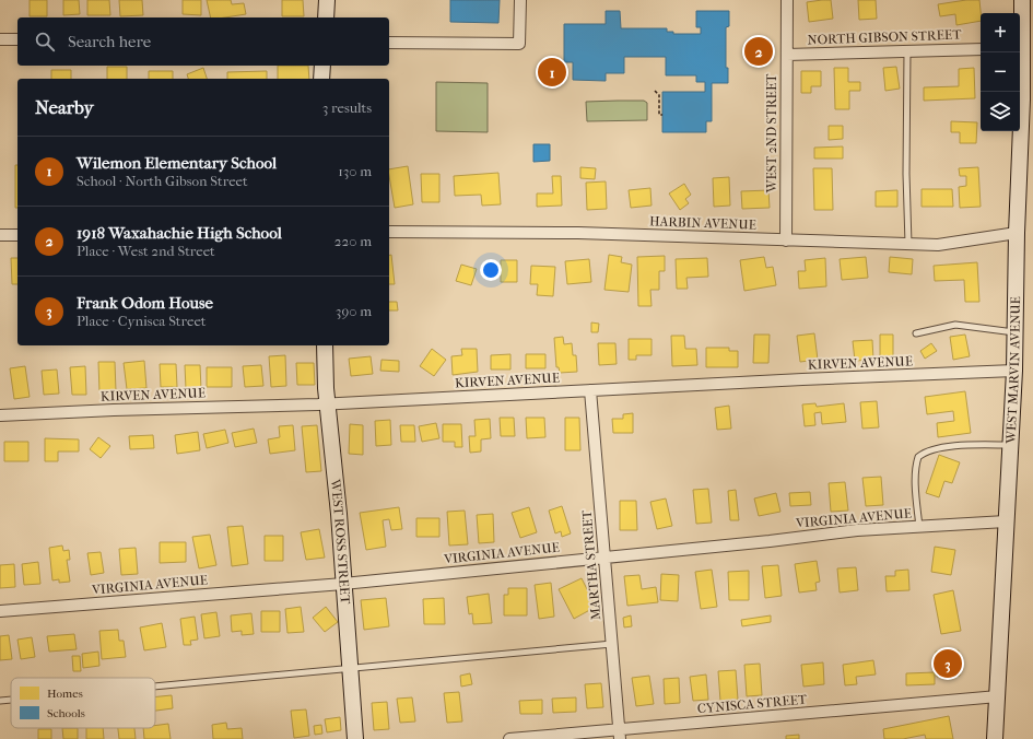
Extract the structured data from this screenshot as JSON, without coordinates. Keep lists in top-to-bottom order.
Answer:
{
  "streets": {
    "street": [
      "NORTH GIBSON STREET",
      "WEST 2ND STREET",
      "HARBIN AVENUE",
      "KIRVEN AVENUE",
      "WEST MARVIN AVENUE",
      "VIRGINIA AVENUE",
      "WEST ROSS STREET",
      "MARTHA STREET",
      "CYNISCA STREET"
    ]
  },
  "crossings": [
    ["NORTH GIBSON STREET", "WEST 2ND STREET"],
    ["WEST 2ND STREET", "HARBIN AVENUE"],
    ["HARBIN AVENUE", "WEST MARVIN AVENUE"],
    ["KIRVEN AVENUE", "WEST MARVIN AVENUE"],
    ["KIRVEN AVENUE", "WEST ROSS STREET"],
    ["KIRVEN AVENUE", "MARTHA STREET"],
    ["WEST MARVIN AVENUE", "VIRGINIA AVENUE"],
    ["WEST MARVIN AVENUE", "CYNISCA STREET"],
    ["VIRGINIA AVENUE", "WEST ROSS STREET"],
    ["VIRGINIA AVENUE", "MARTHA STREET"],
    ["MARTHA STREET", "CYNISCA STREET"]
  ],
  "legend": ["Homes", "Schools"],
  "page": {
    "map_buttons": ["+", "−"],
    "search": "Search here",
    "pins": ["2", "1", "3"],
    "heading": ["Nearby", "3 results"],
    "list": [
      {
        "mark": "1",
        "name": "Wilemon Elementary School",
        "note": "School · North Gibson Street",
        "value": "130 m"
      },
      {
        "mark": "2",
        "name": "1918 Waxahachie High School",
        "note": "Place · West 2nd Street",
        "value": "220 m"
      },
      {
        "mark": "3",
        "name": "Frank Odom House",
        "note": "Place · Cynisca Street",
        "value": "390 m"
      }
    ]
  }
}
